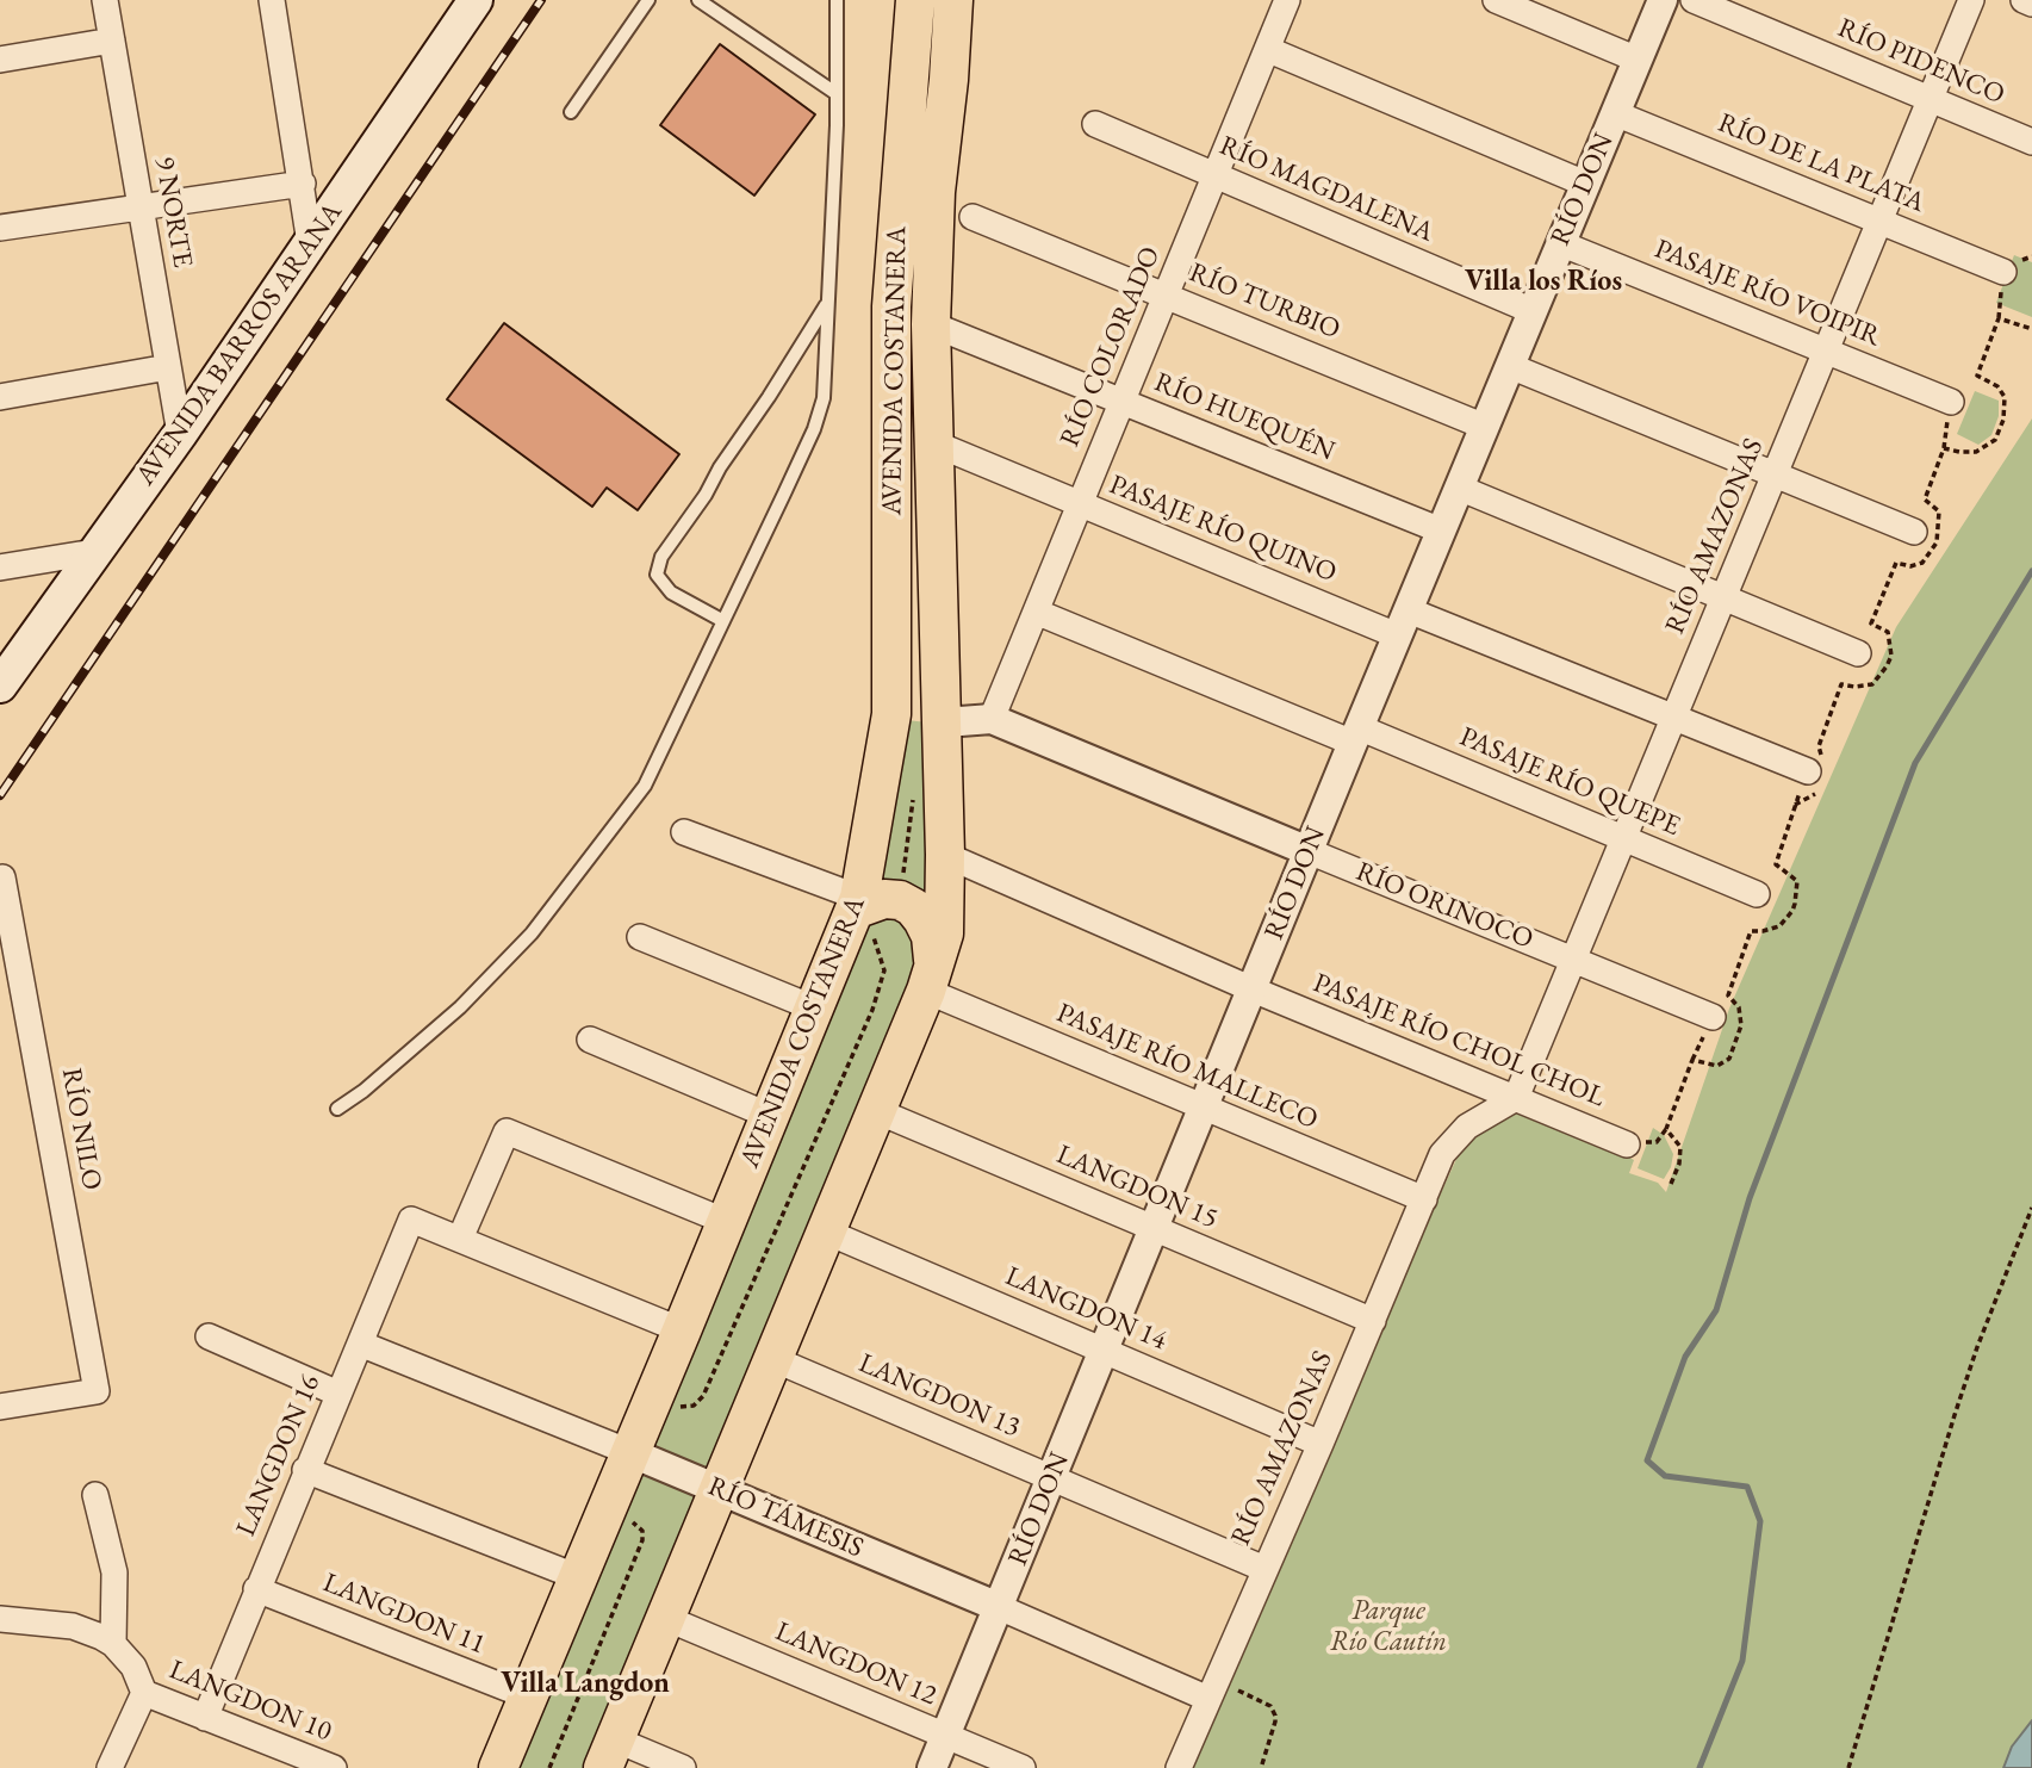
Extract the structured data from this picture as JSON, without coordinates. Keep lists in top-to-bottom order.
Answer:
{
  "streets": {
    "main road": ["AVENIDA BARROS ARANA", "AVENIDA COSTANERA"],
    "street": [
      "RÍO PIDENCO",
      "RÍO DE LA PLATA",
      "RÍO MAGDALENA",
      "RÍO DON",
      "9 NORTE",
      "PASAJE RÍO VOIPIR",
      "RÍO TURBIO",
      "RÍO COLORADO",
      "RÍO HUEQUÉN",
      "PASAJE RÍO QUINO",
      "RÍO AMAZONAS",
      "PASAJE RÍO QUEPE",
      "RÍO ORINOCO",
      "PASAJE RÍO CHOL CHOL",
      "PASAJE RÍO MALLECO",
      "RÍO NILO",
      "LANGDON 15",
      "LANGDON 14",
      "LANGDON 13",
      "LANGDON 16",
      "RÍO TÁMESIS",
      "LANGDON 11",
      "LANGDON 12",
      "LANGDON 10"
    ]
  },
  "crossings": [
    ["RÍO PIDENCO", "RÍO AMAZONAS"],
    ["RÍO DE LA PLATA", "RÍO DON"],
    ["RÍO DE LA PLATA", "RÍO AMAZONAS"],
    ["RÍO MAGDALENA", "RÍO DON"],
    ["RÍO MAGDALENA", "RÍO COLORADO"],
    ["RÍO DON", "PASAJE RÍO VOIPIR"],
    ["RÍO DON", "RÍO TURBIO"],
    ["RÍO DON", "RÍO HUEQUÉN"],
    ["RÍO DON", "PASAJE RÍO QUINO"],
    ["RÍO DON", "PASAJE RÍO QUEPE"],
    ["RÍO DON", "RÍO ORINOCO"],
    ["RÍO DON", "PASAJE RÍO CHOL CHOL"],
    ["RÍO DON", "PASAJE RÍO MALLECO"],
    ["RÍO DON", "LANGDON 15"],
    ["RÍO DON", "LANGDON 14"],
    ["RÍO DON", "LANGDON 13"],
    ["RÍO DON", "RÍO TÁMESIS"],
    ["RÍO DON", "LANGDON 12"],
    ["9 NORTE", "AVENIDA BARROS ARANA"],
    ["PASAJE RÍO VOIPIR", "RÍO AMAZONAS"],
    ["RÍO TURBIO", "RÍO COLORADO"],
    ["RÍO COLORADO", "RÍO HUEQUÉN"],
    ["RÍO COLORADO", "PASAJE RÍO QUINO"],
    ["RÍO COLORADO", "PASAJE RÍO QUEPE"],
    ["RÍO COLORADO", "RÍO ORINOCO"],
    ["AVENIDA COSTANERA", "RÍO HUEQUÉN"],
    ["AVENIDA COSTANERA", "PASAJE RÍO QUINO"],
    ["AVENIDA COSTANERA", "RÍO ORINOCO"],
    ["AVENIDA COSTANERA", "PASAJE RÍO CHOL CHOL"],
    ["AVENIDA COSTANERA", "PASAJE RÍO MALLECO"],
    ["AVENIDA COSTANERA", "LANGDON 15"],
    ["AVENIDA COSTANERA", "LANGDON 14"],
    ["AVENIDA COSTANERA", "LANGDON 13"],
    ["AVENIDA COSTANERA", "RÍO TÁMESIS"],
    ["AVENIDA COSTANERA", "LANGDON 11"],
    ["AVENIDA COSTANERA", "LANGDON 12"],
    ["PASAJE RÍO QUINO", "RÍO AMAZONAS"],
    ["RÍO AMAZONAS", "PASAJE RÍO QUEPE"],
    ["RÍO AMAZONAS", "RÍO ORINOCO"],
    ["RÍO AMAZONAS", "PASAJE RÍO CHOL CHOL"],
    ["RÍO AMAZONAS", "PASAJE RÍO MALLECO"],
    ["RÍO AMAZONAS", "LANGDON 15"],
    ["RÍO AMAZONAS", "LANGDON 14"],
    ["RÍO AMAZONAS", "LANGDON 13"],
    ["RÍO AMAZONAS", "RÍO TÁMESIS"],
    ["LANGDON 16", "RÍO TÁMESIS"],
    ["LANGDON 16", "LANGDON 11"],
    ["LANGDON 16", "LANGDON 10"]
  ],
  "districts": ["Villa los Ríos", "Villa Langdon"],
  "parks": ["Parque Río Cautín"]
}
